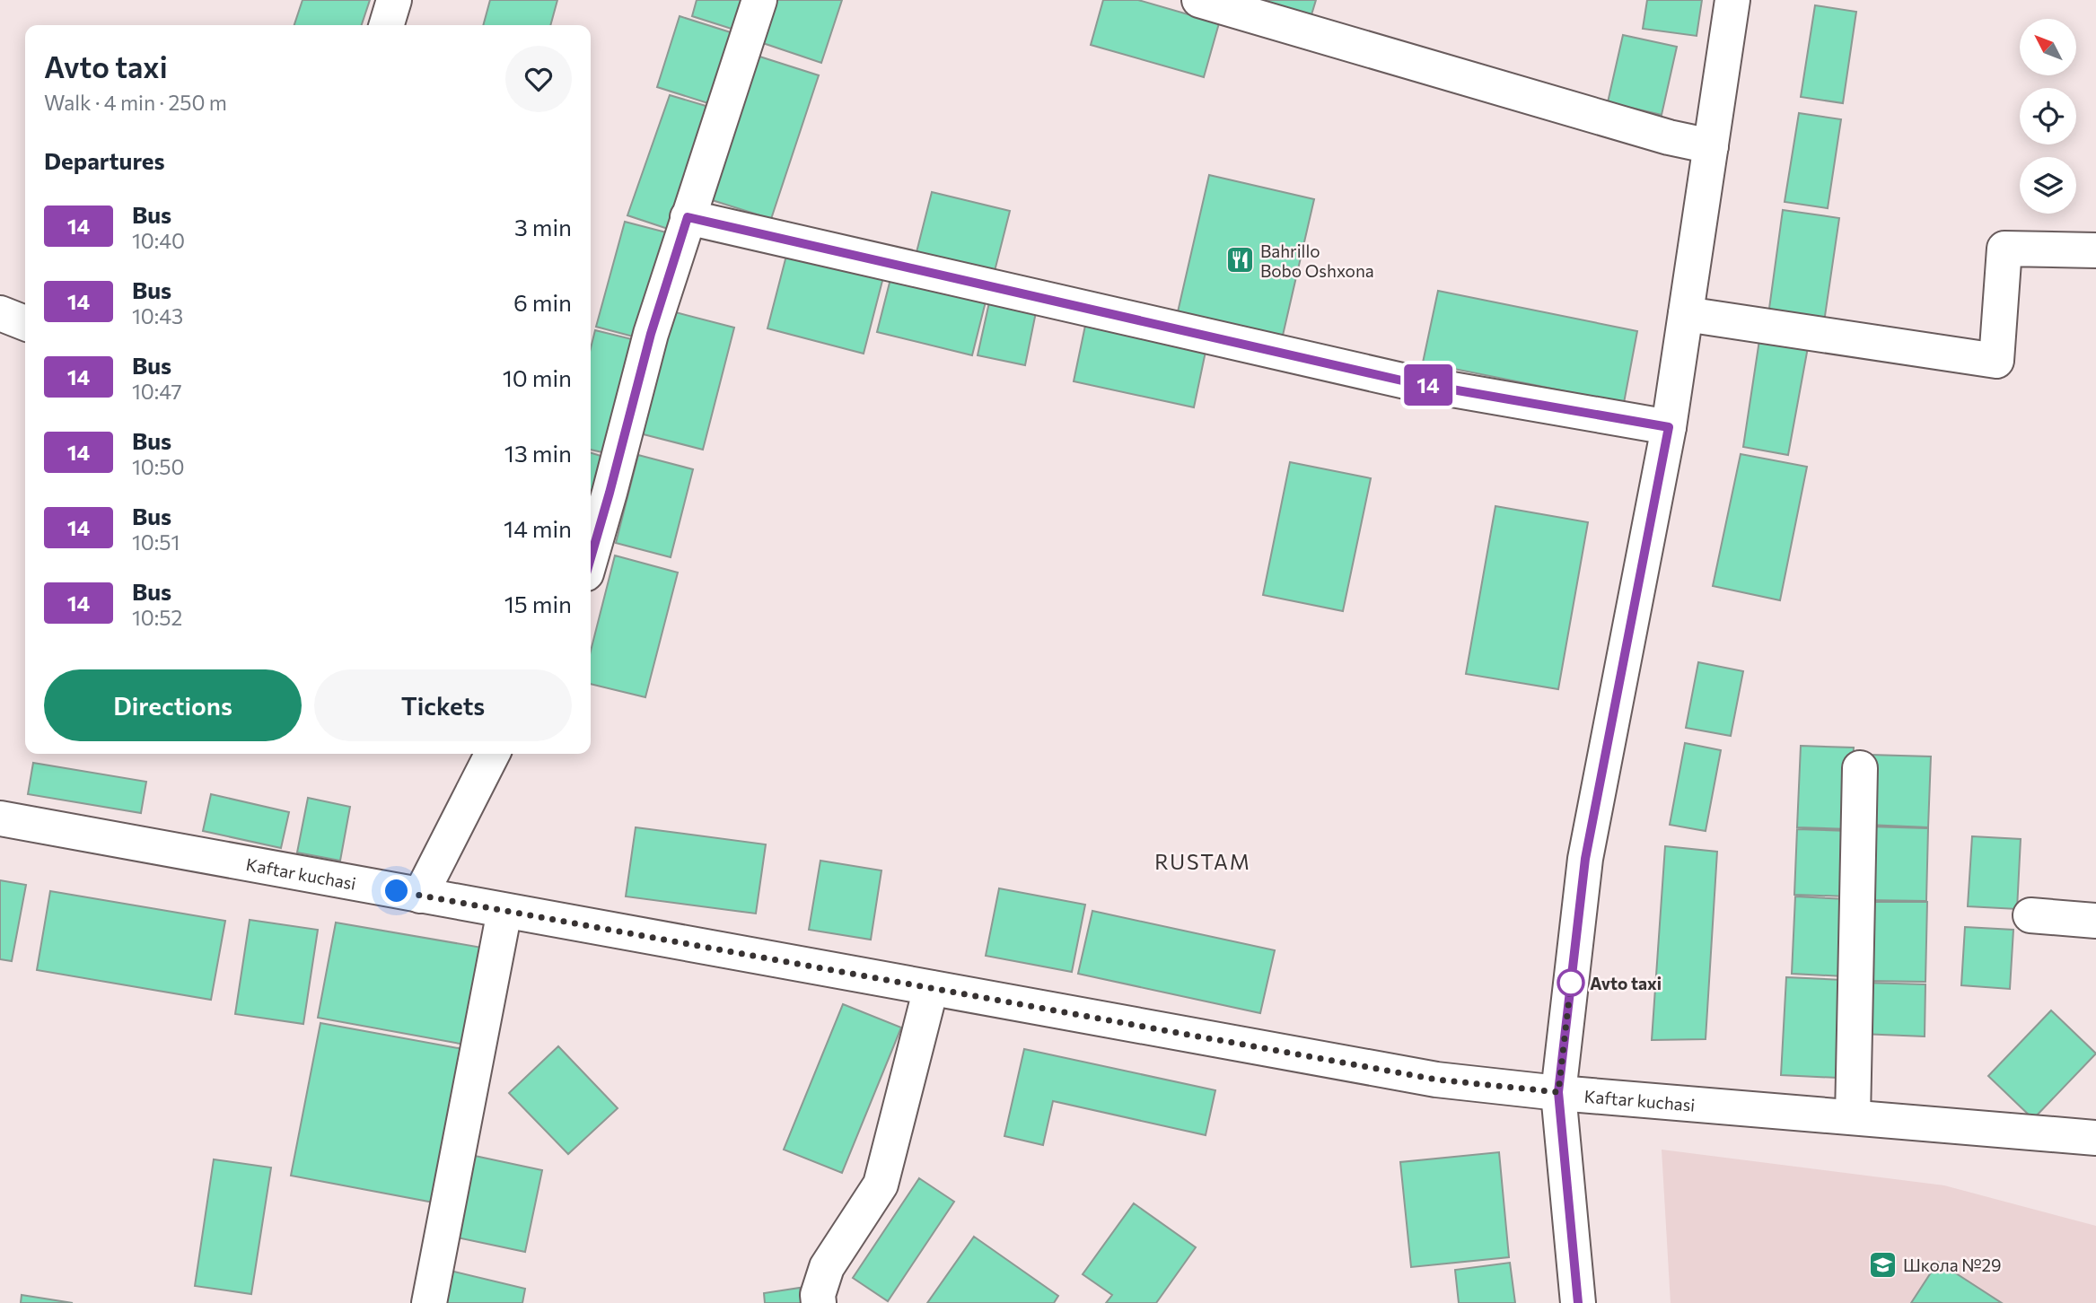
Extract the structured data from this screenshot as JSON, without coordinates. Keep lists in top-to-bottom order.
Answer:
{
  "streets": {
    "street": ["Kaftar kuchasi"]
  },
  "districts": ["RUSTAM"],
  "places": {
    "restaurant": ["Bahrillo Bobo Oshxona"],
    "other": ["Avto taxi"],
    "school or university": ["Школа №29"]
  },
  "lines": ["bus line 14"],
  "north": "top left",
  "page": {
    "on_map": "14",
    "heading": [
      ["Avto taxi", "Walk · 4 min · 250 m"],
      "Departures"
    ],
    "list": [
      {
        "mark": "14",
        "name": "Bus",
        "note": "10:40",
        "value": "3 min"
      },
      {
        "mark": "14",
        "name": "Bus",
        "note": "10:43",
        "value": "6 min"
      },
      {
        "mark": "14",
        "name": "Bus",
        "note": "10:47",
        "value": "10 min"
      },
      {
        "mark": "14",
        "name": "Bus",
        "note": "10:50",
        "value": "13 min"
      },
      {
        "mark": "14",
        "name": "Bus",
        "note": "10:51",
        "value": "14 min"
      },
      {
        "mark": "14",
        "name": "Bus",
        "note": "10:52",
        "value": "15 min"
      }
    ],
    "buttons": ["Directions", "Tickets"]
  }
}
